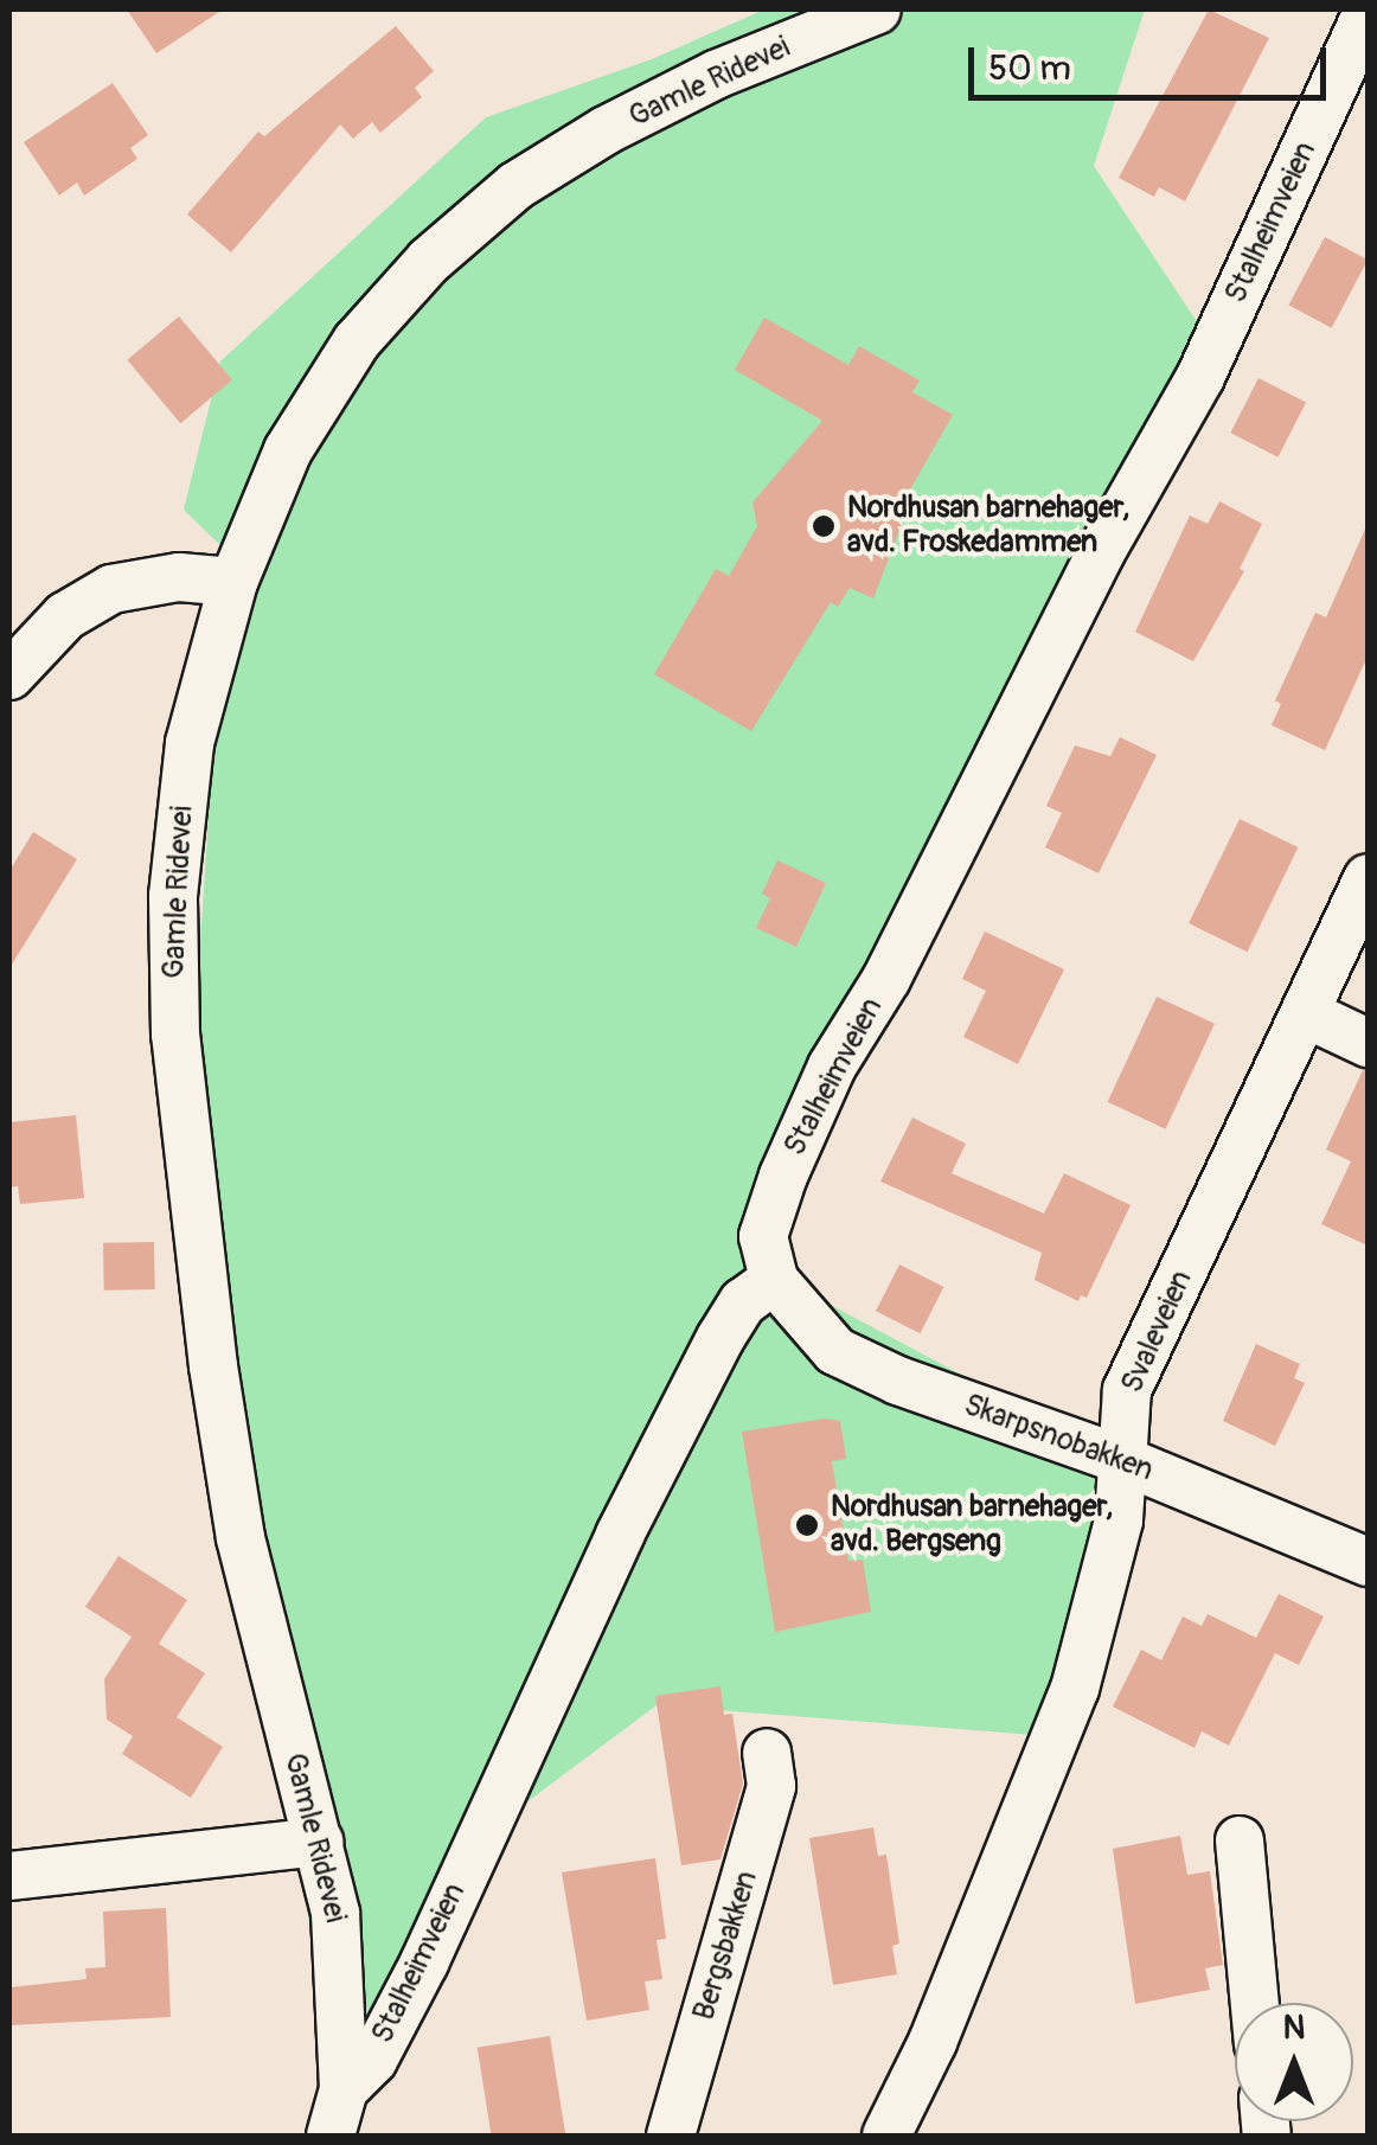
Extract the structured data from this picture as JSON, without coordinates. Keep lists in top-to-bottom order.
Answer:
{
  "streets": {
    "street": [
      "Gamle Ridevei",
      "Stalheimveien",
      "Svaleveien",
      "Skarpsnobakken",
      "Bergsbakken"
    ]
  },
  "crossings": [
    ["Gamle Ridevei", "Stalheimveien"],
    ["Stalheimveien", "Skarpsnobakken"],
    ["Svaleveien", "Skarpsnobakken"]
  ],
  "places": ["Nordhusan barnehager, avd. Froskedammen", "Nordhusan barnehager, avd. Bergseng"],
  "scale_bar": "50 m",
  "north": "top"
}
